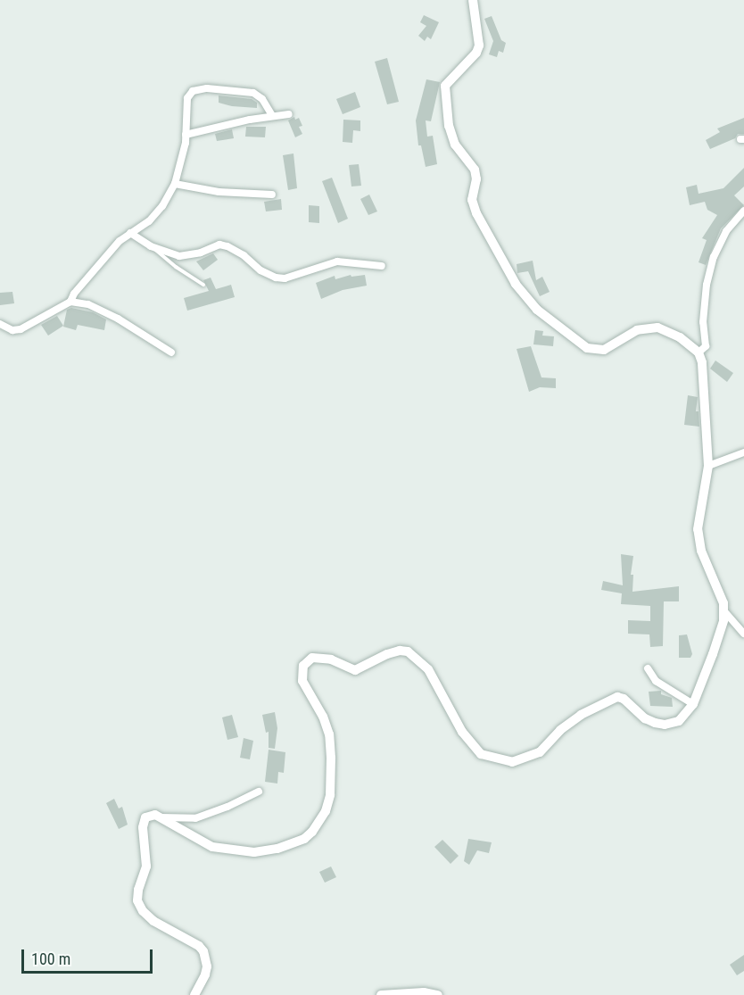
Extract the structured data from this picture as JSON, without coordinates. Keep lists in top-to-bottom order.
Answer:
{
  "scale_bar": "100 m"
}
